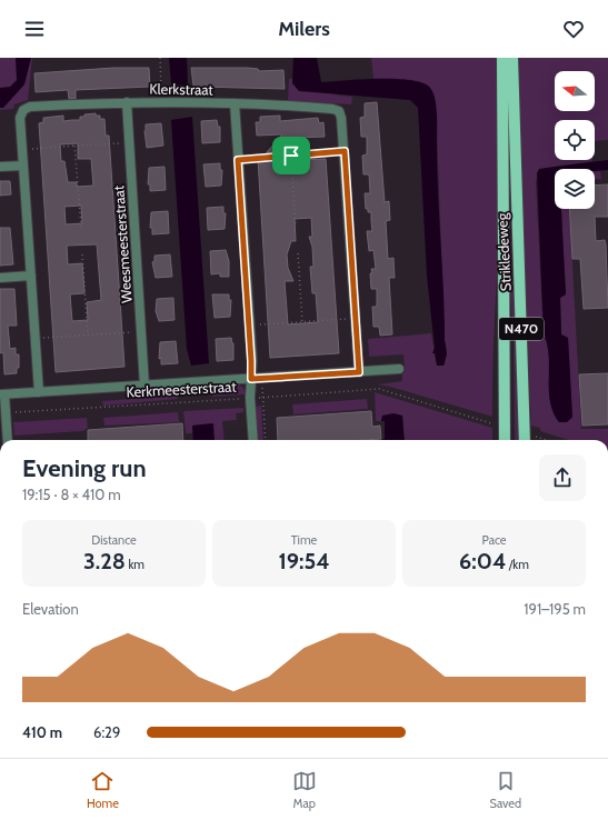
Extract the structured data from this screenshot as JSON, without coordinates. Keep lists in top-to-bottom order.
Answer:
{
  "streets": {
    "main road": ["Strikledeweg", "N470"],
    "street": ["Klerkstraat", "Weesmeesterstraat", "Kerkmeesterstraat"]
  },
  "crossings": [
    ["Klerkstraat", "Weesmeesterstraat"],
    ["Weesmeesterstraat", "Kerkmeesterstraat"]
  ],
  "north": "left",
  "page": {
    "header": "Milers",
    "heading": ["Evening run", "19:15 · 8 × 410 m"],
    "stats": [
      ["Distance", "3.28 km"],
      ["Time", "19:54"],
      ["Pace", "6:04 /km"]
    ],
    "chart": ["Elevation", "191–195 m"],
    "list": [
      {
        "name": "410 m",
        "note": "6:29"
      }
    ],
    "tabs": ["Home", "Map", "Saved"]
  }
}
